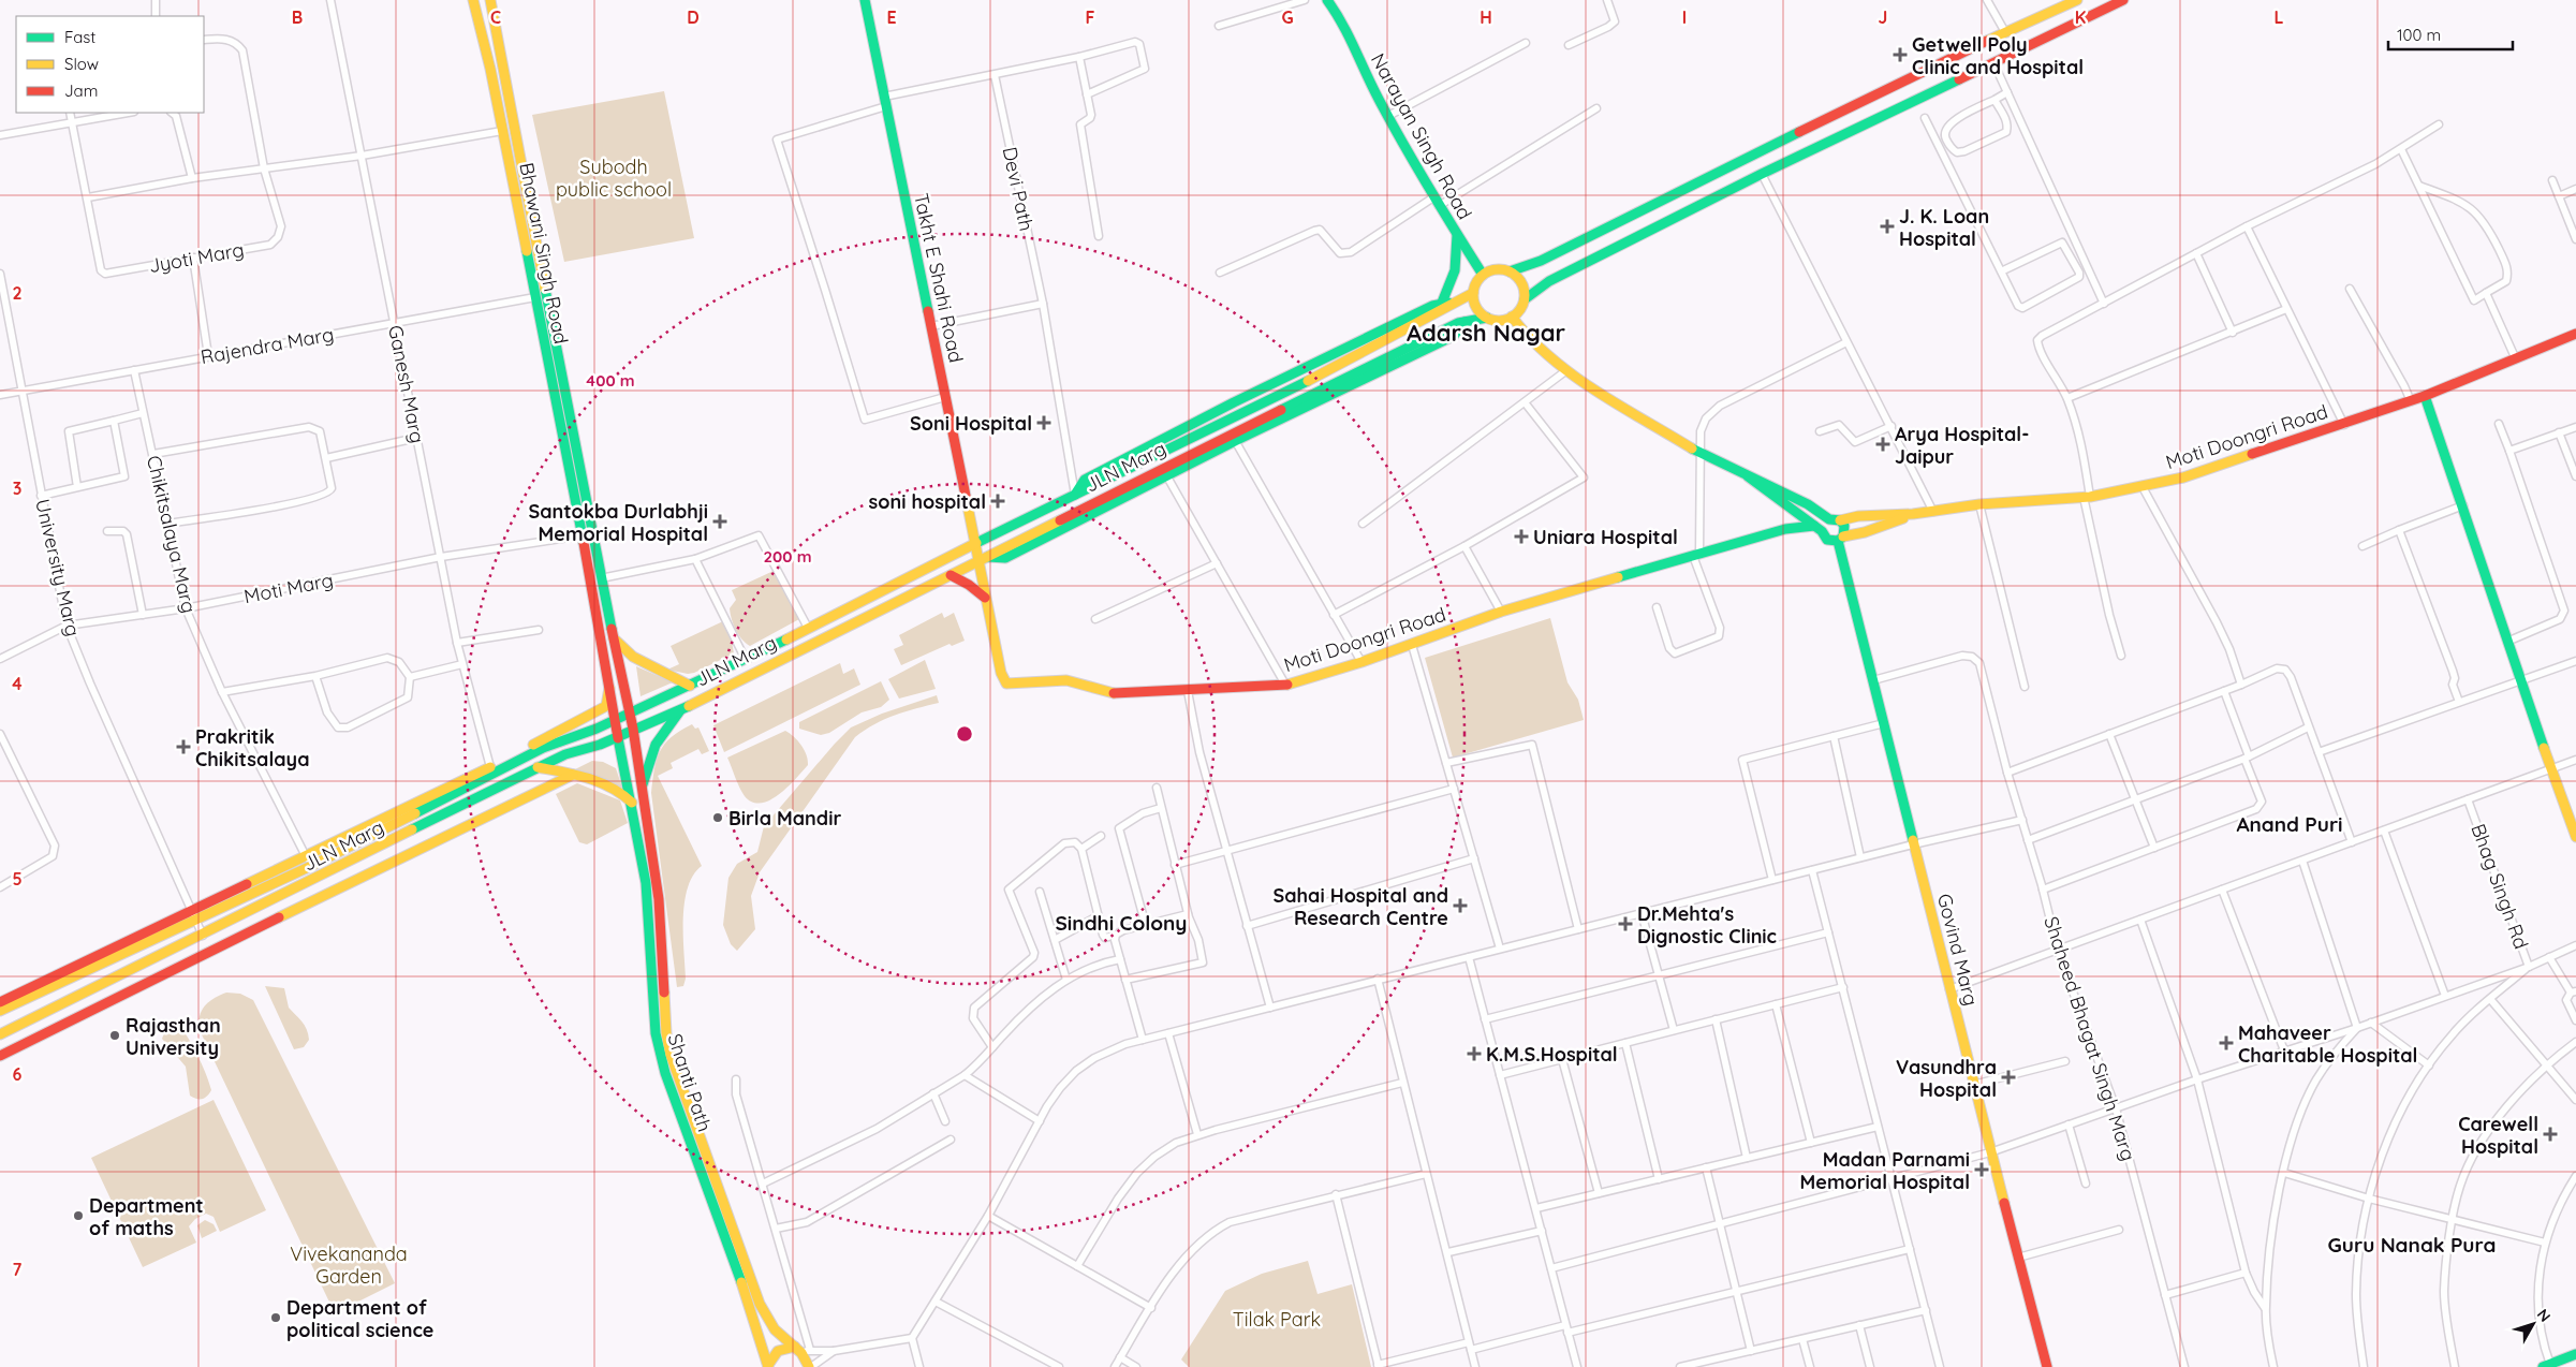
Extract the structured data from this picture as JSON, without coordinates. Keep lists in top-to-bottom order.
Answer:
{
  "streets": {
    "main road": [
      "Narayan Singh Road",
      "Bhawani Singh Road",
      "Takht E Shahi Road",
      "Moti Doongri Road",
      "JLN Marg",
      "Govind Marg",
      "Shanti Path"
    ],
    "street": [
      "Devi Path",
      "Jyoti Marg",
      "Rajendra Marg",
      "Ganesh Marg",
      "Chikitsalaya Marg",
      "University Marg",
      "Moti Marg",
      "Bhag Singh Rd",
      "Shaheed Bhagat Singh Marg"
    ]
  },
  "crossings": [
    ["Narayan Singh Road", "JLN Marg"],
    ["Devi Path", "JLN Marg"],
    ["Bhawani Singh Road", "Rajendra Marg"],
    ["Bhawani Singh Road", "JLN Marg"],
    ["Bhawani Singh Road", "Moti Marg"],
    ["Bhawani Singh Road", "Shanti Path"],
    ["Takht E Shahi Road", "Moti Doongri Road"],
    ["Takht E Shahi Road", "JLN Marg"],
    ["Rajendra Marg", "Ganesh Marg"],
    ["Rajendra Marg", "Chikitsalaya Marg"],
    ["Rajendra Marg", "University Marg"],
    ["Ganesh Marg", "JLN Marg"],
    ["Ganesh Marg", "Moti Marg"],
    ["Moti Doongri Road", "JLN Marg"],
    ["Moti Doongri Road", "Govind Marg"],
    ["JLN Marg", "Chikitsalaya Marg"],
    ["JLN Marg", "University Marg"],
    ["JLN Marg", "Shanti Path"],
    ["Chikitsalaya Marg", "Moti Marg"],
    ["University Marg", "Moti Marg"],
    ["Govind Marg", "Shaheed Bhagat Singh Marg"]
  ],
  "districts": [
    "Adarsh Nagar",
    "Anand Puri",
    "Sindhi Colony",
    "Guru Nanak Pura"
  ],
  "parks": ["Subodh public school", "Vivekananda Garden", "Tilak Park"],
  "places": {
    "health": [
      "Getwell Poly Clinic and Hospital",
      "J. K. Loan Hospital",
      "Soni Hospital",
      "Arya Hospital- Jaipur",
      "soni hospital",
      "Santokba Durlabhji Memorial Hospital",
      "Uniara Hospital",
      "Prakritik Chikitsalaya",
      "Sahai Hospital and Research Centre",
      "Dr.Mehta's Dignostic Clinic",
      "Mahaveer Charitable Hospital",
      "K.M.S.Hospital",
      "Vasundhra Hospital",
      "Carewell Hospital",
      "Madan Parnami Memorial Hospital"
    ],
    "other": [
      "Birla Mandir",
      "Rajasthan University",
      "Department of maths",
      "Department of political science"
    ]
  },
  "legend": ["Fast", "Slow", "Jam"],
  "scale_bar": "100 m",
  "north": "top right",
  "grid": {
    "columns": [
      "B",
      "C",
      "D",
      "E",
      "F",
      "G",
      "H",
      "I",
      "J",
      "K",
      "L"
    ],
    "rows": [
      "2",
      "3",
      "4",
      "5",
      "6",
      "7"
    ]
  },
  "rings": ["400 m", "200 m"]
}
